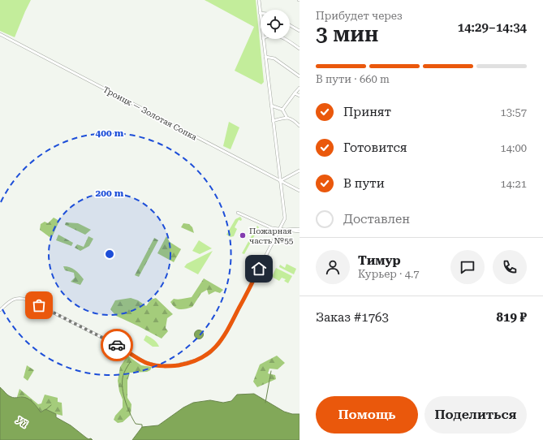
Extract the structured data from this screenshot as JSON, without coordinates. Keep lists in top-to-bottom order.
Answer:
{
  "streets": {
    "street": ["Троицк — Золотая Сопка"]
  },
  "water": ["Уй"],
  "places": ["Пожарная часть №55"],
  "page": {
    "heading": ["3 мин", "Прибудет через", "14:29–14:34"],
    "panel": [
      "Тимур",
      "Курьер · 4.7",
      "Заказ #1763",
      "819 ₽"
    ],
    "bar": "В пути · 660 m",
    "list": [
      ["Принят", "13:57"],
      ["Готовится", "14:00"],
      ["В пути", "14:21"],
      "Доставлен"
    ],
    "buttons": ["Помощь", "Поделиться"]
  },
  "rings": ["400 m", "200 m"]
}
